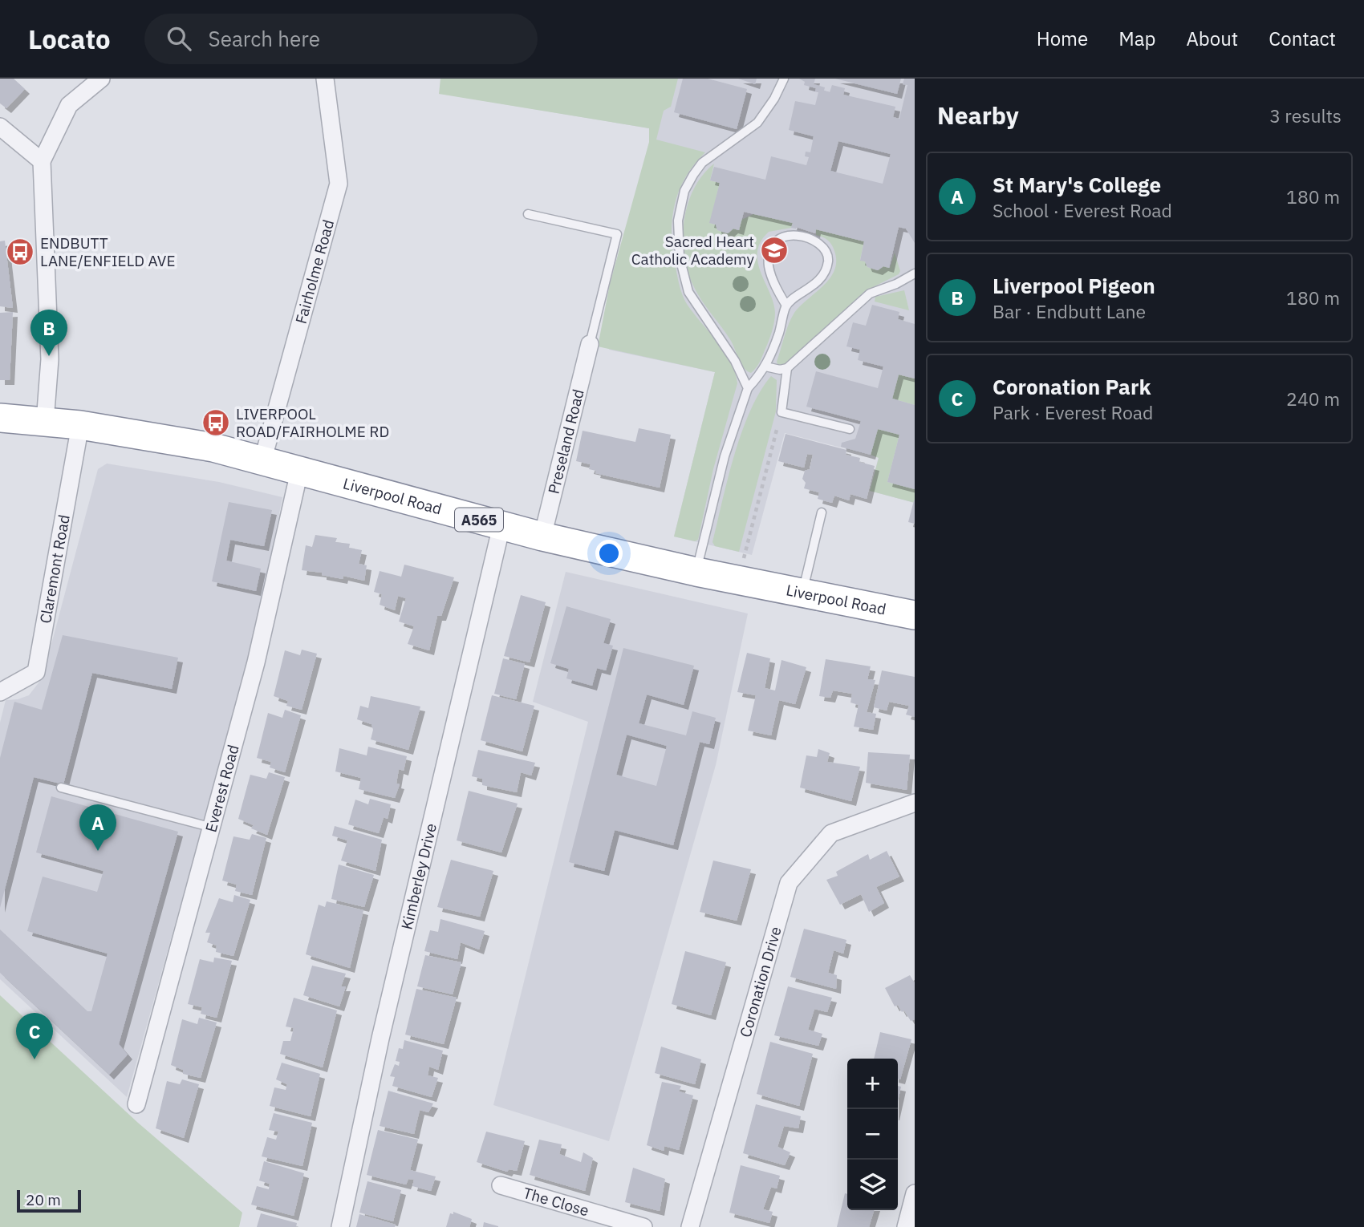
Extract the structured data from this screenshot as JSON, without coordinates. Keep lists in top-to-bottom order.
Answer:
{
  "streets": {
    "highway": ["Liverpool Road", "A565"],
    "street": [
      "Fairholme Road",
      "Preseland Road",
      "Claremont Road",
      "Everest Road",
      "Kimberley Drive",
      "Coronation Drive",
      "The Close"
    ]
  },
  "crossings": [
    ["Fairholme Road", "Liverpool Road"],
    ["Preseland Road", "Liverpool Road"],
    ["Liverpool Road", "Claremont Road"],
    ["Liverpool Road", "Everest Road"],
    ["Liverpool Road", "Kimberley Drive"]
  ],
  "places": {
    "school or university": ["Sacred Heart Catholic Academy"],
    "bus stop": ["ENDBUTT LANE/ENFIELD AVE", "LIVERPOOL ROAD/FAIRHOLME RD"]
  },
  "scale_bar": "20 m",
  "page": {
    "header": "Locato",
    "search": "Search here",
    "nav": [
      "Home",
      "Map",
      "About",
      "Contact"
    ],
    "heading": ["Nearby", "3 results"],
    "list": [
      {
        "mark": "A",
        "name": "St Mary's College",
        "note": "School · Everest Road",
        "value": "180 m"
      },
      {
        "mark": "B",
        "name": "Liverpool Pigeon",
        "note": "Bar · Endbutt Lane",
        "value": "180 m"
      },
      {
        "mark": "C",
        "name": "Coronation Park",
        "note": "Park · Everest Road",
        "value": "240 m"
      }
    ],
    "pins": ["B", "A", "C"],
    "map_buttons": ["+", "−"],
    "scale": "20 m"
  }
}
